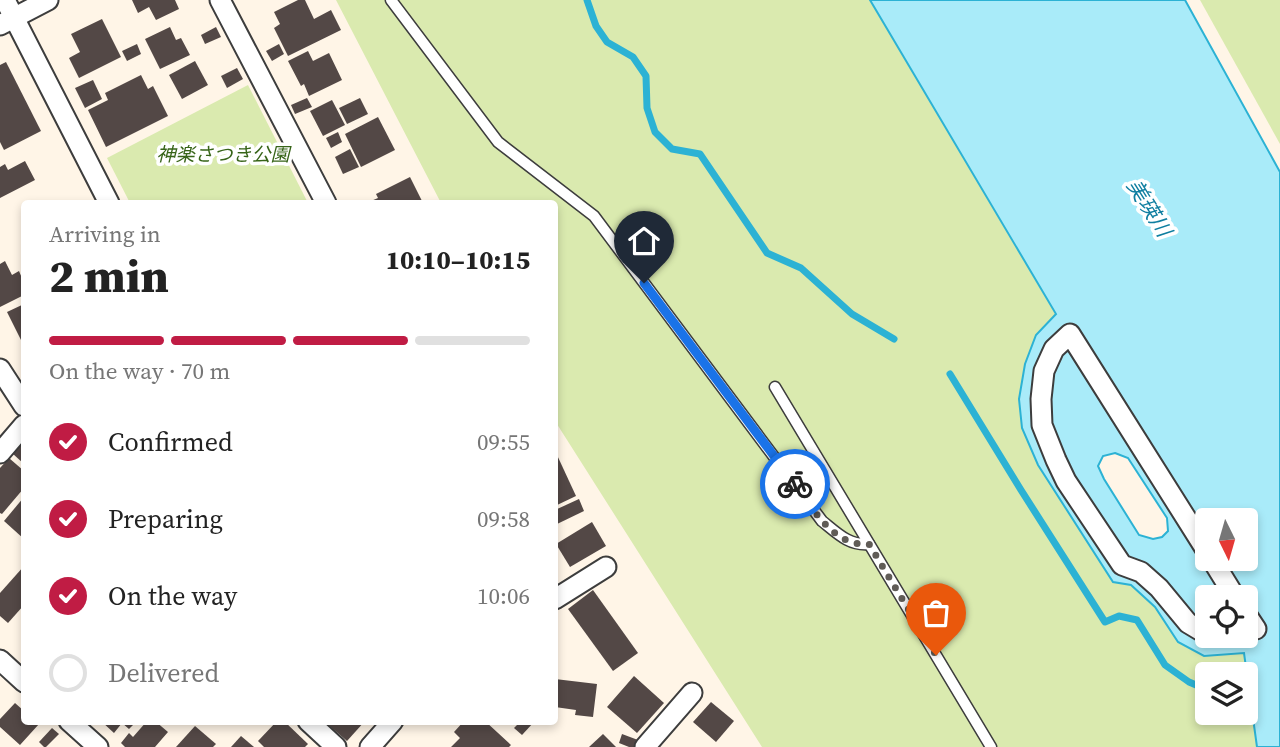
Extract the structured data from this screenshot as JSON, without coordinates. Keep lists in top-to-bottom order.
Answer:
{
  "water": ["美瑛川"],
  "parks": ["神楽さつき公園"],
  "north": "bottom",
  "page": {
    "heading": ["2 min", "Arriving in", "10:10–10:15"],
    "bar": "On the way · 70 m",
    "list": [
      ["Confirmed", "09:55"],
      ["Preparing", "09:58"],
      ["On the way", "10:06"],
      "Delivered"
    ]
  }
}
